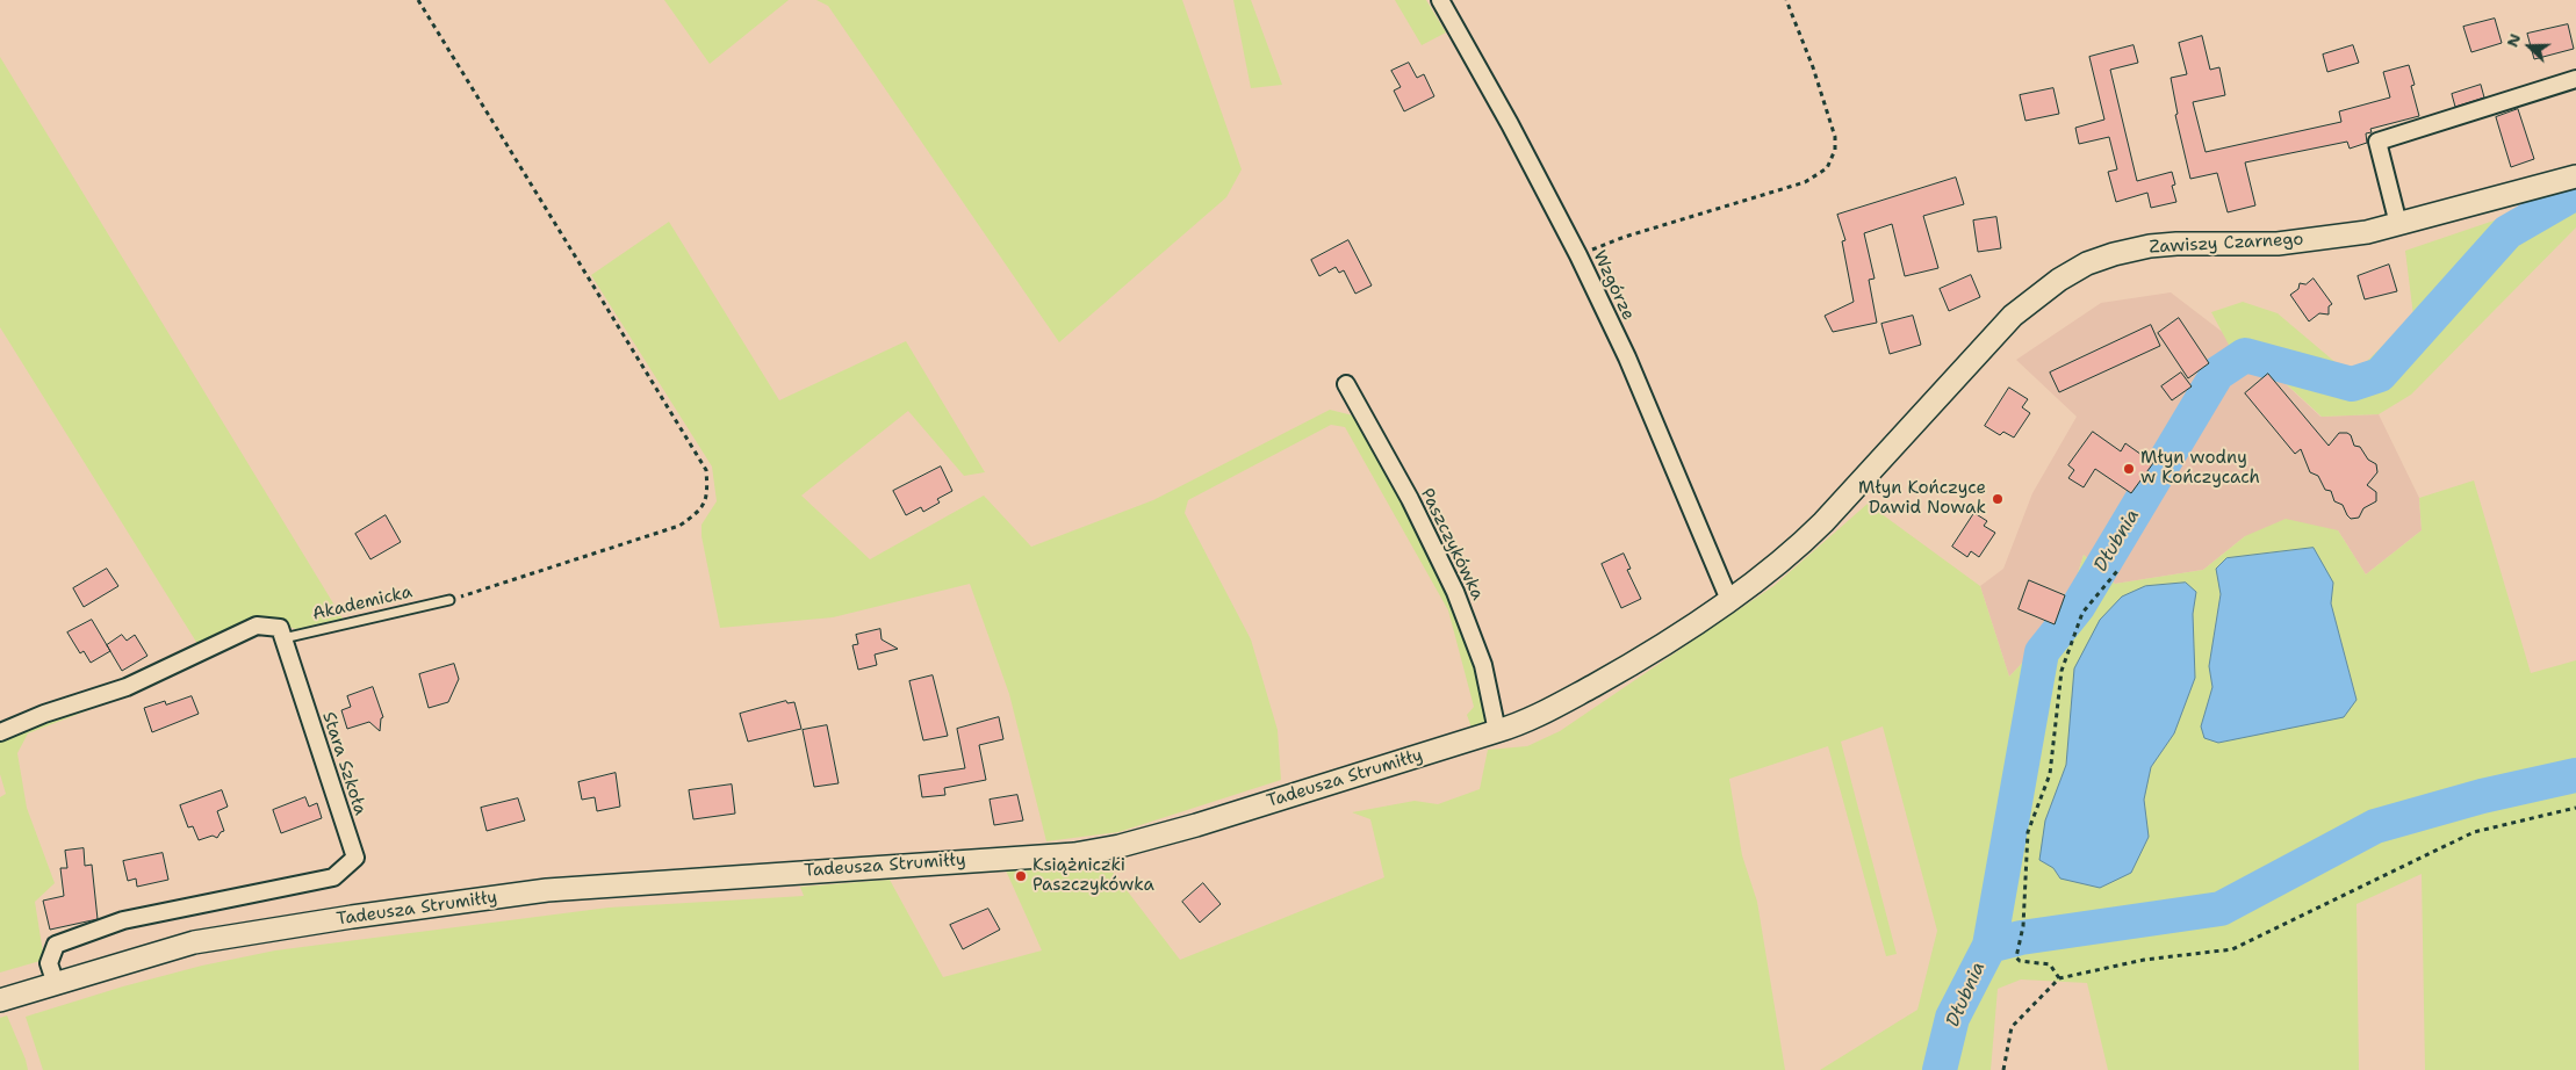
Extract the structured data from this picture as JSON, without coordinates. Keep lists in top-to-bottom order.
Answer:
{
  "streets": {
    "street": [
      "Zawiszy Czarnego",
      "Wzgórze",
      "Paszczykówka",
      "Stara Szkoła",
      "Tadeusza Strumiłły"
    ],
    "lane": ["Akademicka"]
  },
  "crossings": [
    ["Zawiszy Czarnego", "Wzgórze"],
    ["Zawiszy Czarnego", "Tadeusza Strumiłły"],
    ["Wzgórze", "Tadeusza Strumiłły"],
    ["Paszczykówka", "Tadeusza Strumiłły"],
    ["Akademicka", "Stara Szkoła"],
    ["Stara Szkoła", "Tadeusza Strumiłły"]
  ],
  "water": ["Dłubnia"],
  "places": ["Młyn wodny w Kończycach", "Młyn Kończyce Dawid Nowak", "Książniczki Paszczykówka"],
  "north": "left"
}
